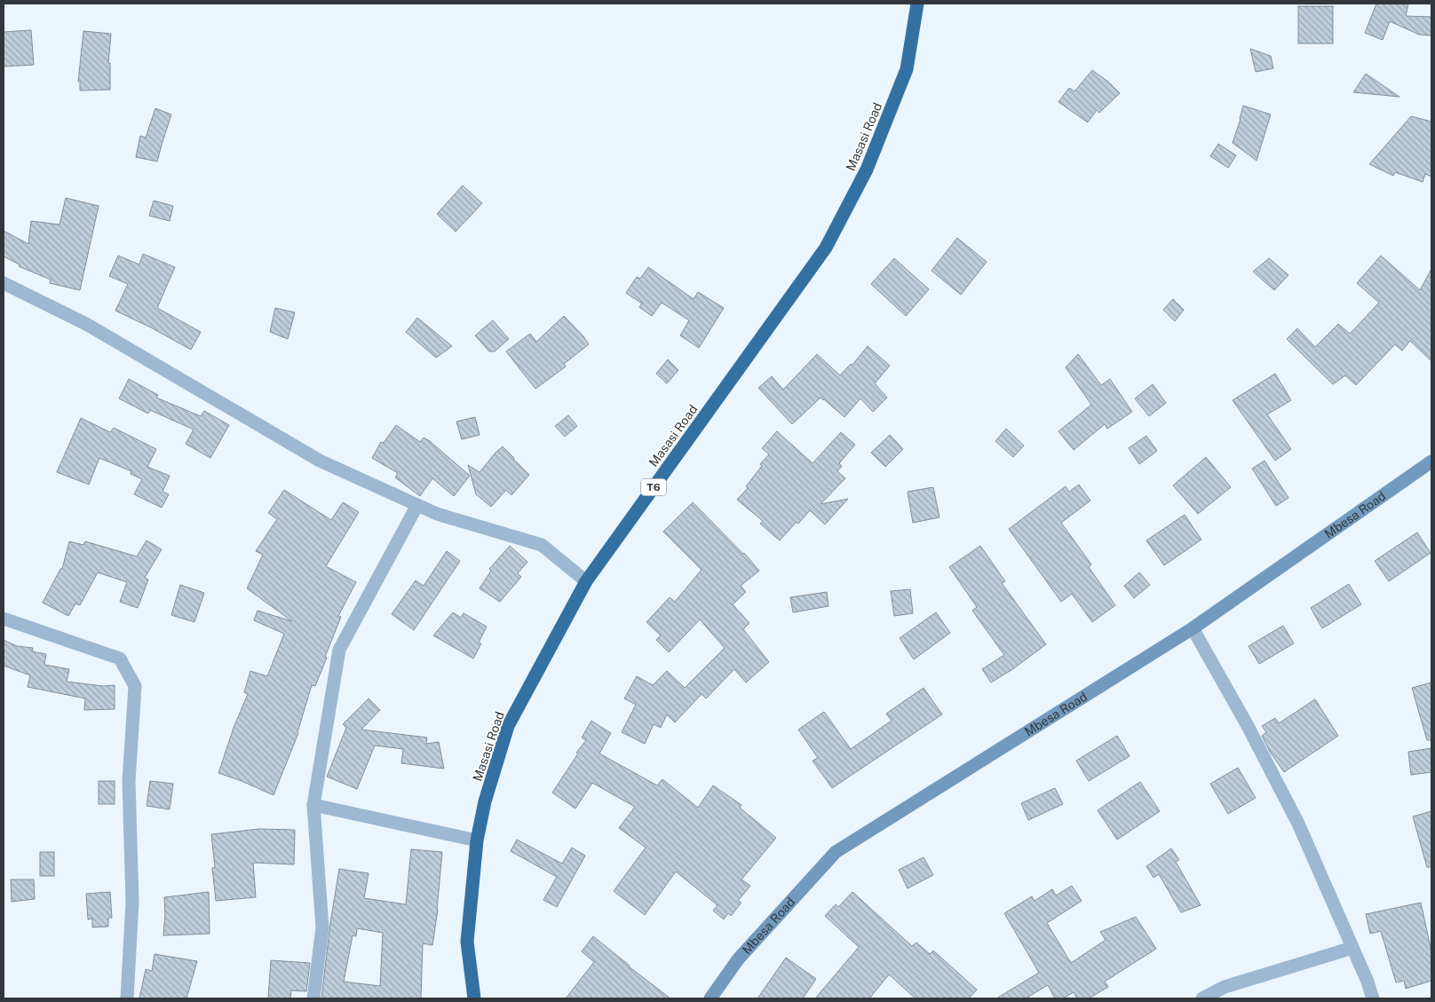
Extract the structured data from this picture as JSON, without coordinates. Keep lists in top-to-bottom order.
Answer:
{
  "streets": {
    "highway": ["Masasi Road", "T6"],
    "main road": ["Mbesa Road"]
  }
}
